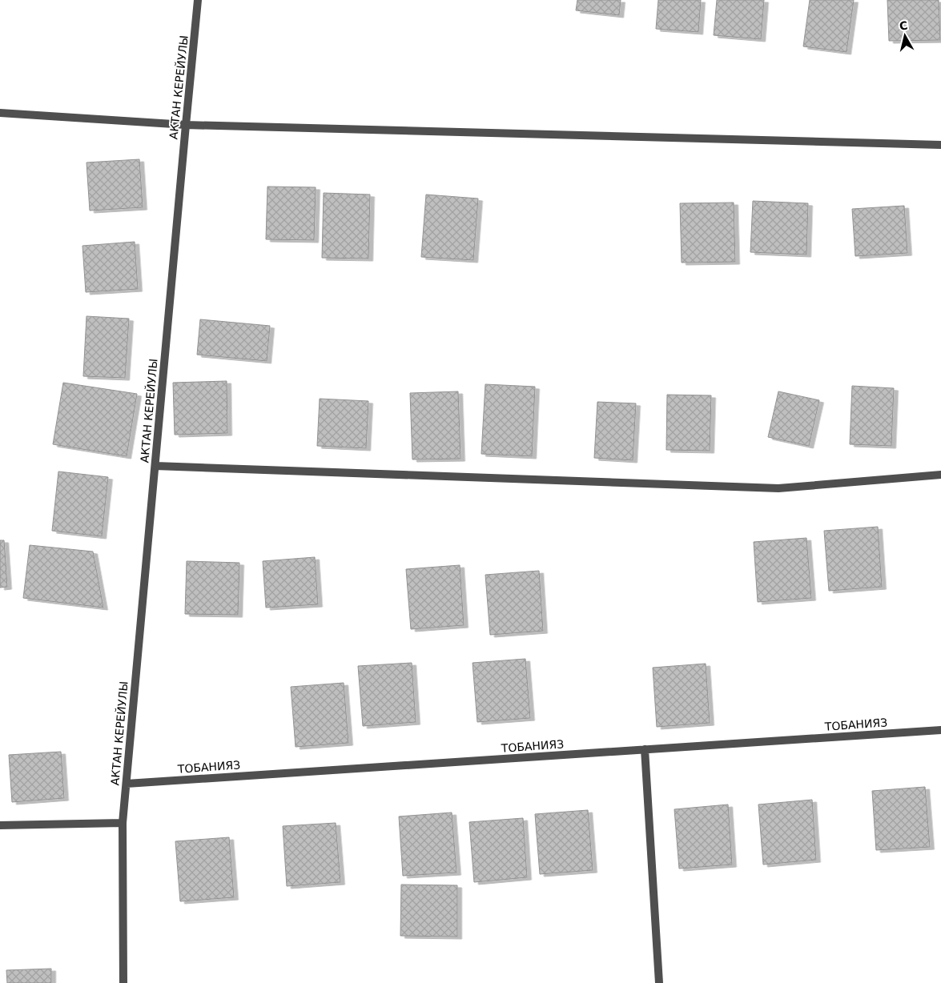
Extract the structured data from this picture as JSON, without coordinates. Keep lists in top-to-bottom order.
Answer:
{
  "streets": {
    "street": ["АКТАН КЕРЕЙУЛЫ", "ТОБАНИЯЗ"]
  },
  "crossings": [
    ["АКТАН КЕРЕЙУЛЫ", "ТОБАНИЯЗ"]
  ],
  "north": "top"
}
